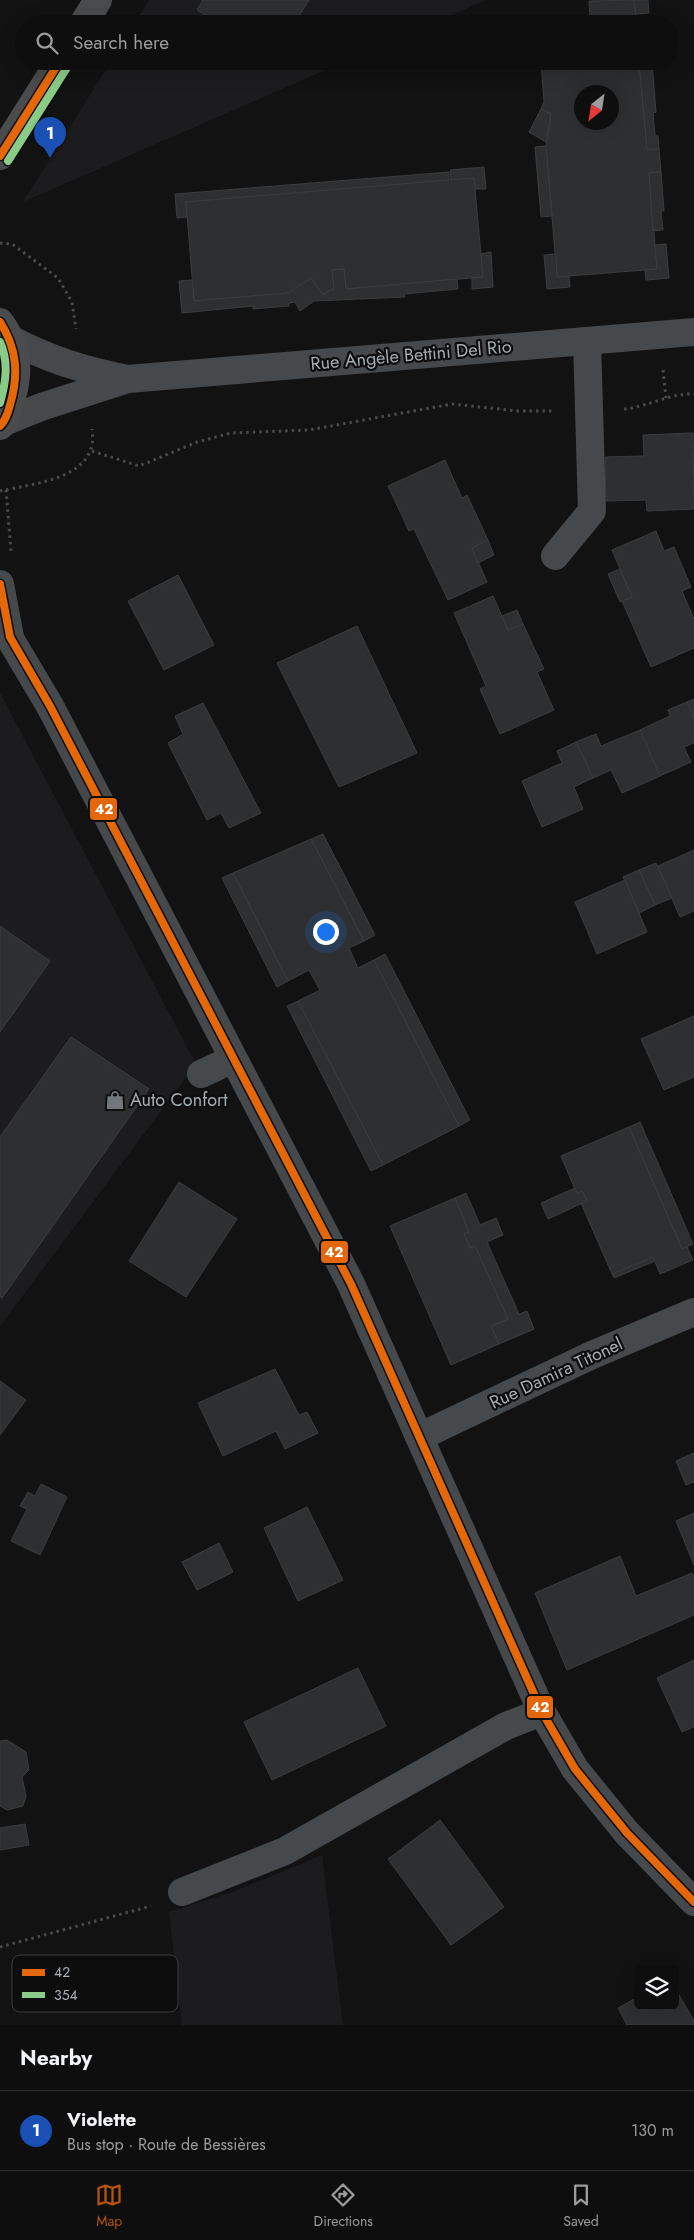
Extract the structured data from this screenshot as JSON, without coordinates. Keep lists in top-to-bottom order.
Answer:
{
  "streets": {
    "street": ["Rue Angèle Bettini Del Rio", "Rue Damira Titonel"]
  },
  "places": {
    "shop": ["Auto Confort"]
  },
  "lines": ["transit line 42", "transit line 354"],
  "legend": ["42", "354"],
  "north": "bottom left",
  "page": {
    "search": "Search here",
    "pins": "1",
    "heading": "Nearby",
    "list": [
      {
        "mark": "1",
        "name": "Violette",
        "note": "Bus stop · Route de Bessières",
        "value": "130 m"
      }
    ],
    "nav": ["Map", "Directions", "Saved"]
  }
}
